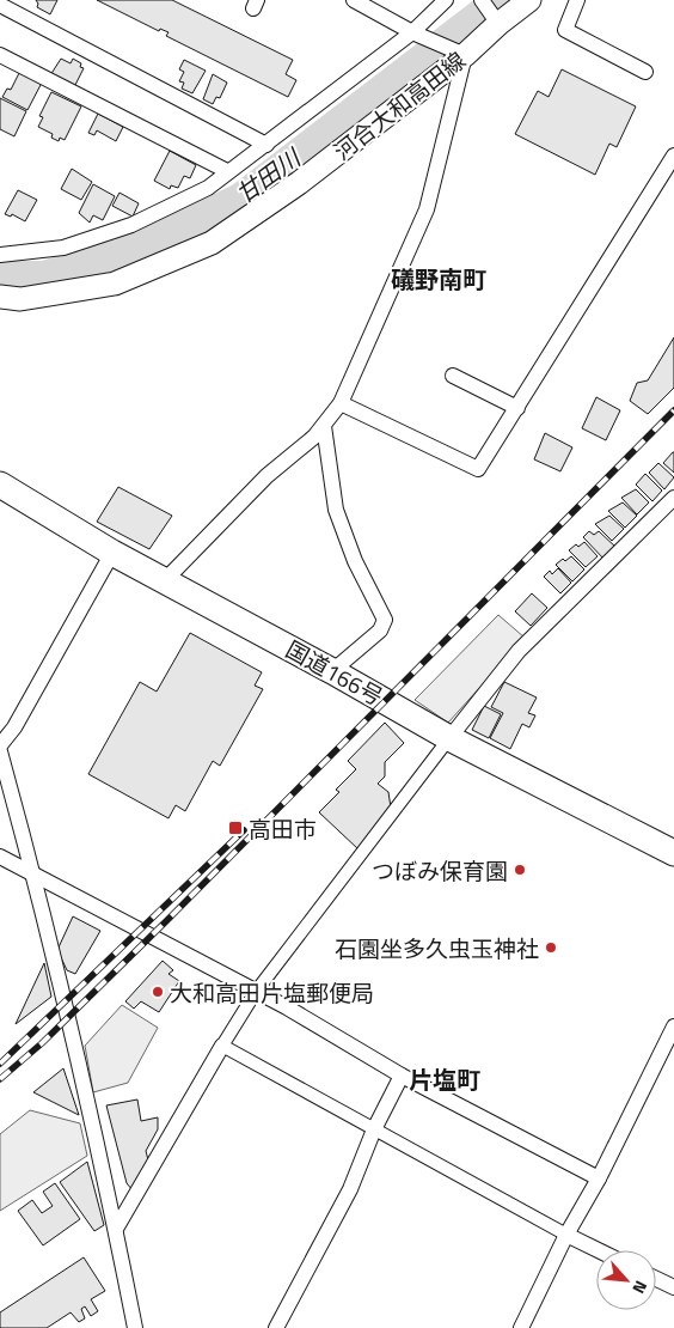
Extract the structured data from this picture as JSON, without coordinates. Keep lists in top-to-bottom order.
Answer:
{
  "streets": {
    "highway": ["国道166号"],
    "main road": ["河合大和高田線"]
  },
  "districts": ["礒野南町", "片塩町"],
  "water": ["甘田川"],
  "places": {
    "transit": ["高田市"],
    "other": ["つぼみ保育園", "石園坐多久虫玉神社", "大和高田片塩郵便局"]
  },
  "north": "bottom right"
}
